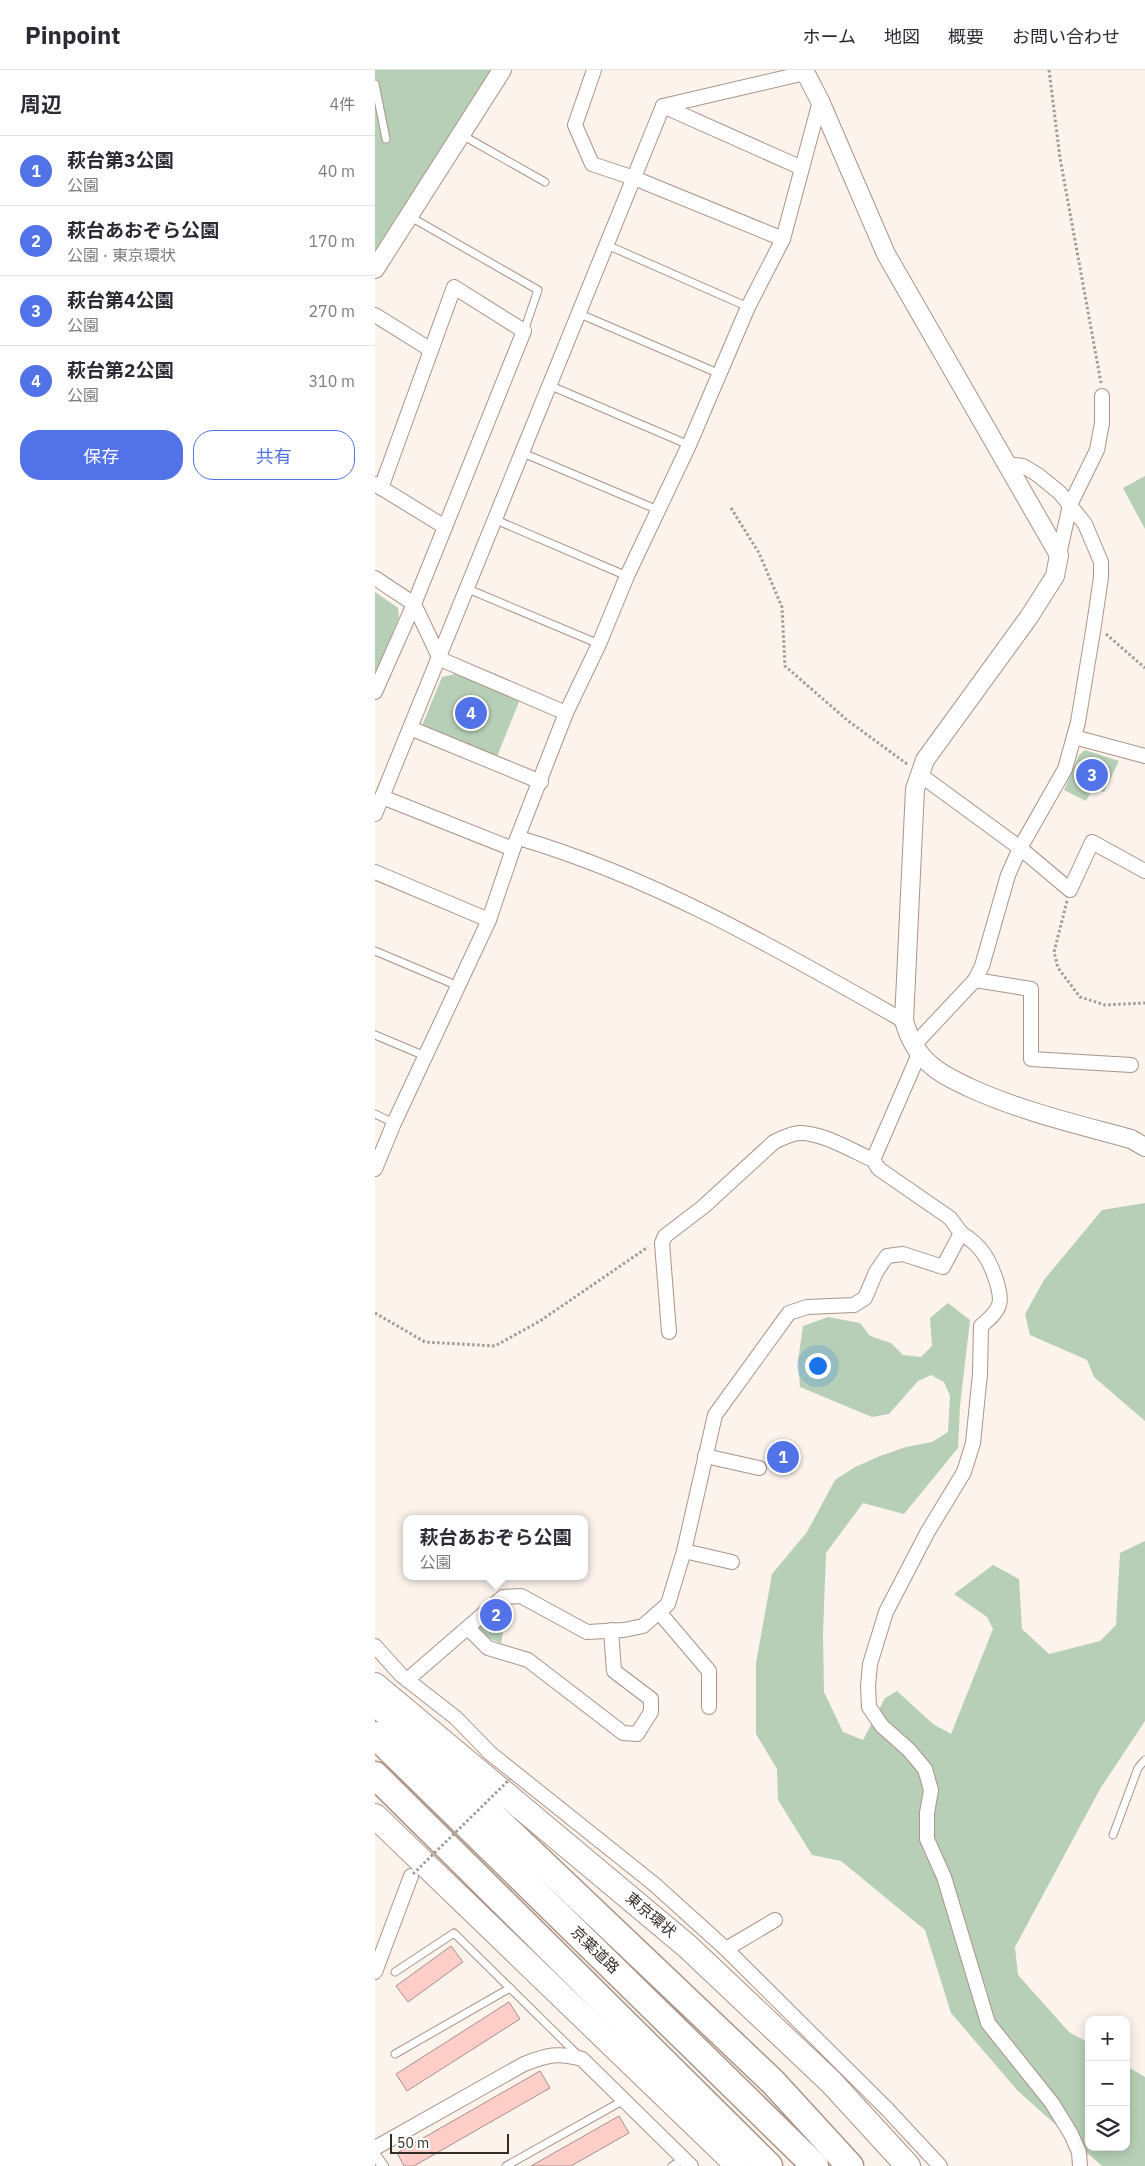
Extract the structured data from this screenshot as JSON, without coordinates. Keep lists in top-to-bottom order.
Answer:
{
  "streets": {
    "highway": ["東京環状", "京葉道路"]
  },
  "scale_bar": "50 m",
  "page": {
    "header": "Pinpoint",
    "nav": [
      "ホーム",
      "地図",
      "概要",
      "お問い合わせ"
    ],
    "heading": ["周辺", "4件"],
    "list": [
      {
        "mark": "1",
        "name": "萩台第3公園",
        "note": "公園",
        "value": "40 m"
      },
      {
        "mark": "2",
        "name": "萩台あおぞら公園",
        "note": "公園 · 東京環状",
        "value": "170 m"
      },
      {
        "mark": "3",
        "name": "萩台第4公園",
        "note": "公園",
        "value": "270 m"
      },
      {
        "mark": "4",
        "name": "萩台第2公園",
        "note": "公園",
        "value": "310 m"
      }
    ],
    "buttons": ["保存", "共有"],
    "pins": [
      "4",
      "3",
      "1",
      "2"
    ],
    "popup": ["萩台あおぞら公園", "公園"],
    "map_buttons": ["+", "−"],
    "scale": "50 m"
  }
}
